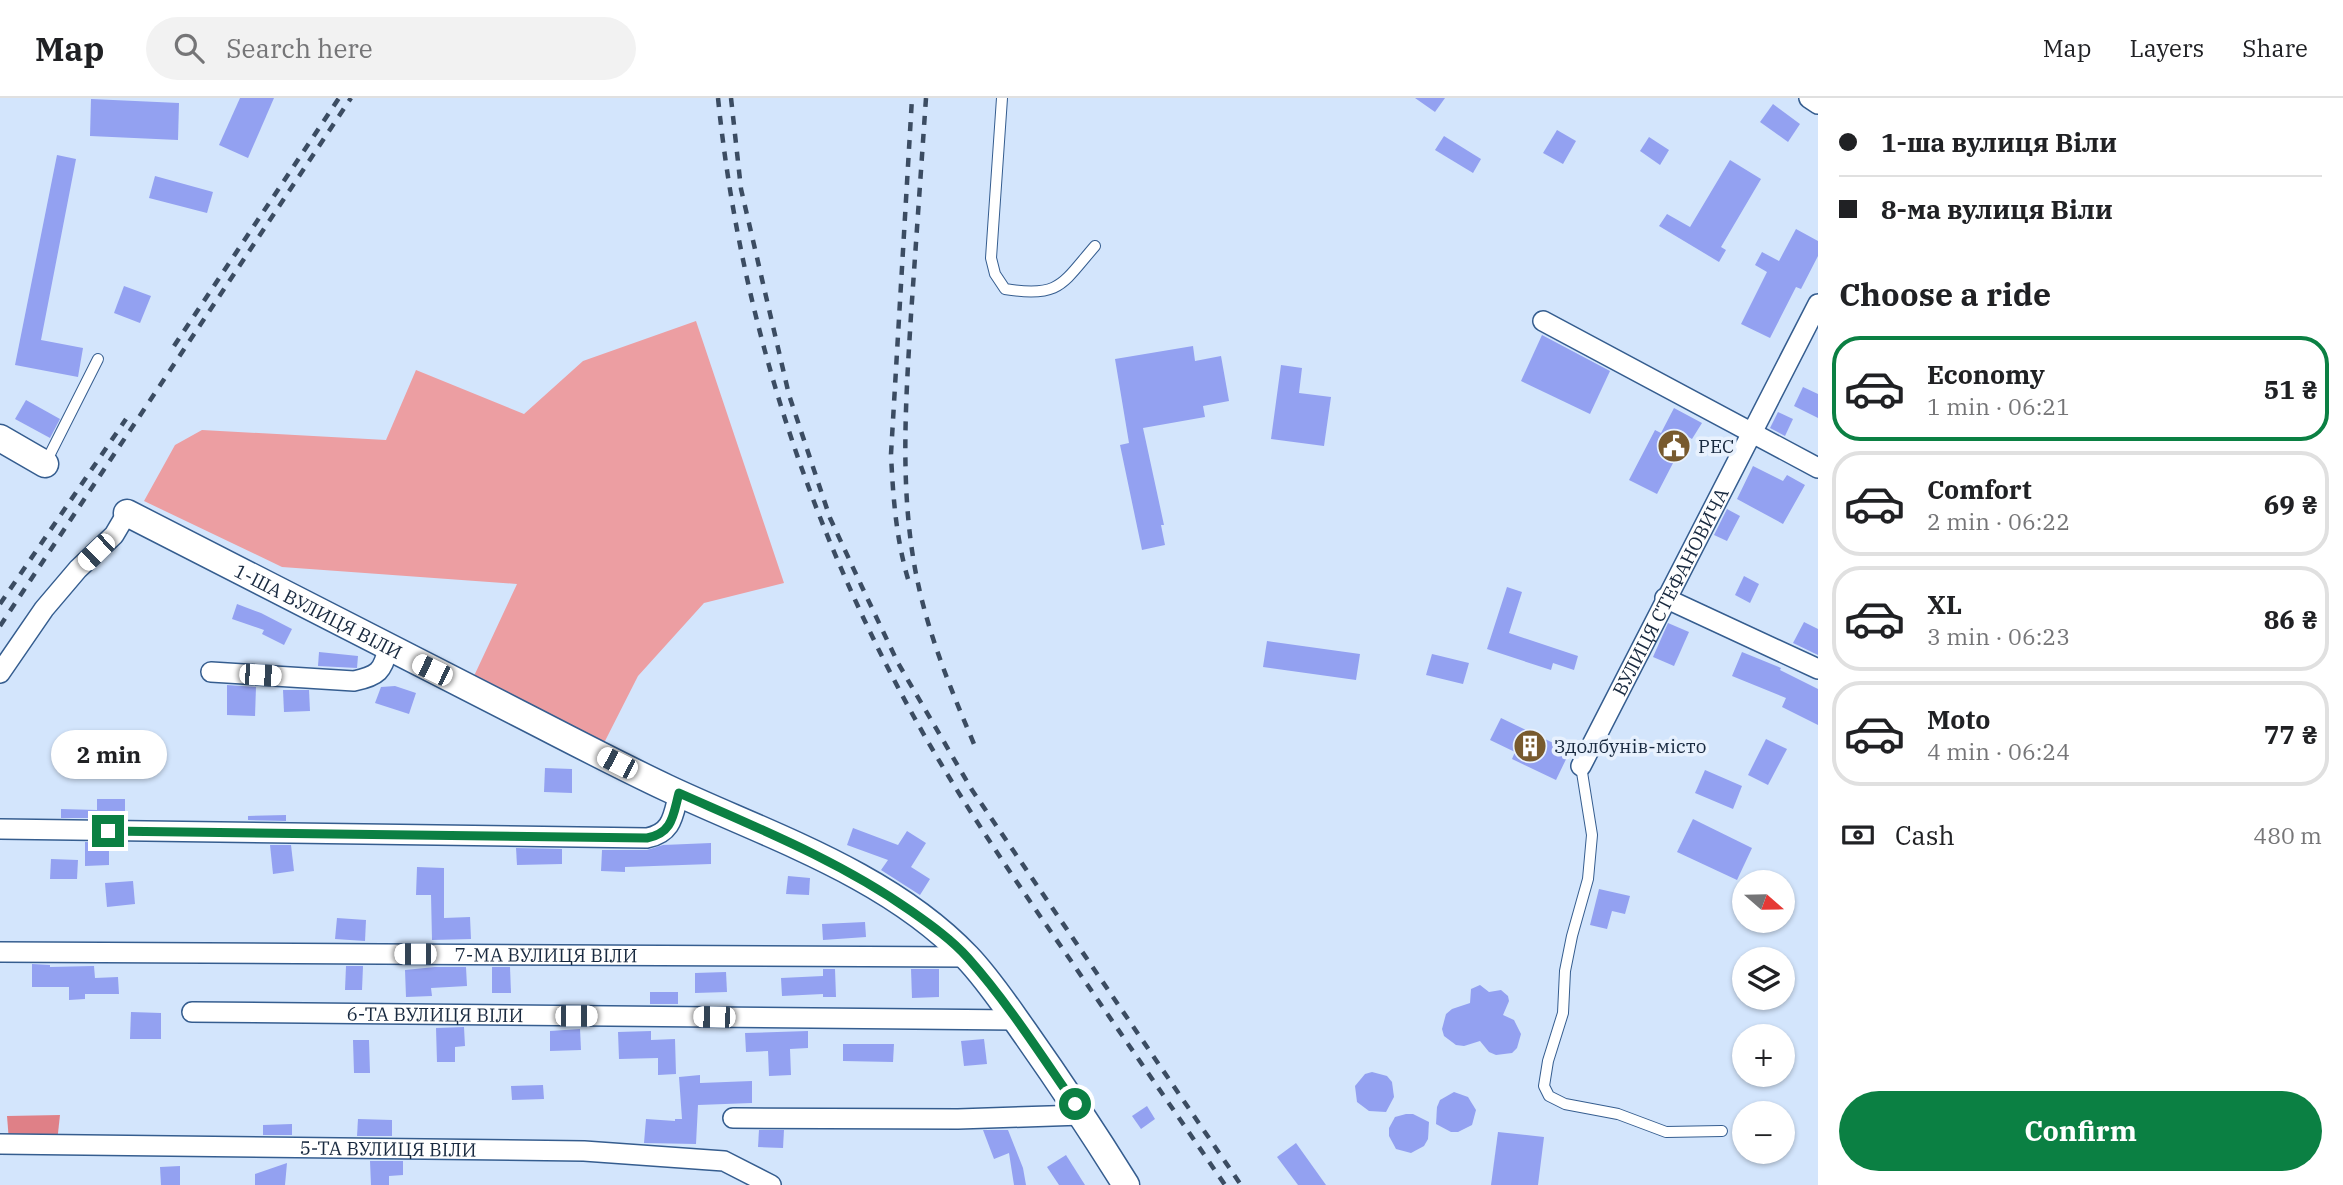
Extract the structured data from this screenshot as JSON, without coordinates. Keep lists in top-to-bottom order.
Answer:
{
  "streets": {
    "main road": ["1-ША ВУЛИЦЯ ВІЛИ"],
    "street": [
      "ВУЛИЦЯ СТЕФАНОВИЧА",
      "7-МА ВУЛИЦЯ ВІЛИ",
      "6-ТА ВУЛИЦЯ ВІЛИ",
      "5-ТА ВУЛИЦЯ ВІЛИ"
    ]
  },
  "crossings": [
    ["1-ША ВУЛИЦЯ ВІЛИ", "7-МА ВУЛИЦЯ ВІЛИ"],
    ["1-ША ВУЛИЦЯ ВІЛИ", "6-ТА ВУЛИЦЯ ВІЛИ"]
  ],
  "places": {
    "public building": ["РЕС"],
    "building": ["Здолбунів-місто"]
  },
  "north": "right",
  "page": {
    "header": "Map",
    "search": "Search here",
    "nav": ["Map", "Layers", "Share"],
    "banner": ["1-ша вулиця Віли", "8-ма вулиця Віли"],
    "heading": "Choose a ride",
    "list": [
      {
        "name": "Economy",
        "note": "1 min · 06:21",
        "value": "51 ₴"
      },
      {
        "name": "Comfort",
        "note": "2 min · 06:22",
        "value": "69 ₴"
      },
      {
        "name": "XL",
        "note": "3 min · 06:23",
        "value": "86 ₴"
      },
      {
        "name": "Moto",
        "note": "4 min · 06:24",
        "value": "77 ₴"
      }
    ],
    "bubble": "2 min",
    "pay": ["Cash", "480 m"],
    "map_buttons": ["+", "−"],
    "buttons": "Confirm"
  }
}
